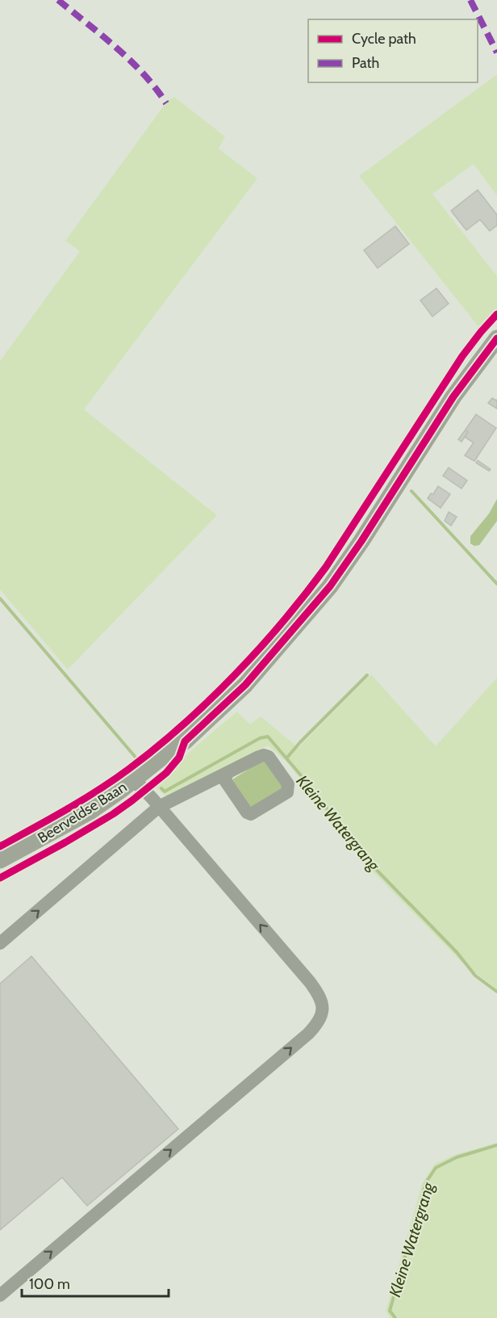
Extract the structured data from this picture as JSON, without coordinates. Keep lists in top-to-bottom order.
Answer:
{
  "streets": {
    "main road": ["Beerveldse Baan"]
  },
  "water": ["Kleine Watergrang"],
  "legend": ["Cycle path", "Path"],
  "scale_bar": "100 m"
}
